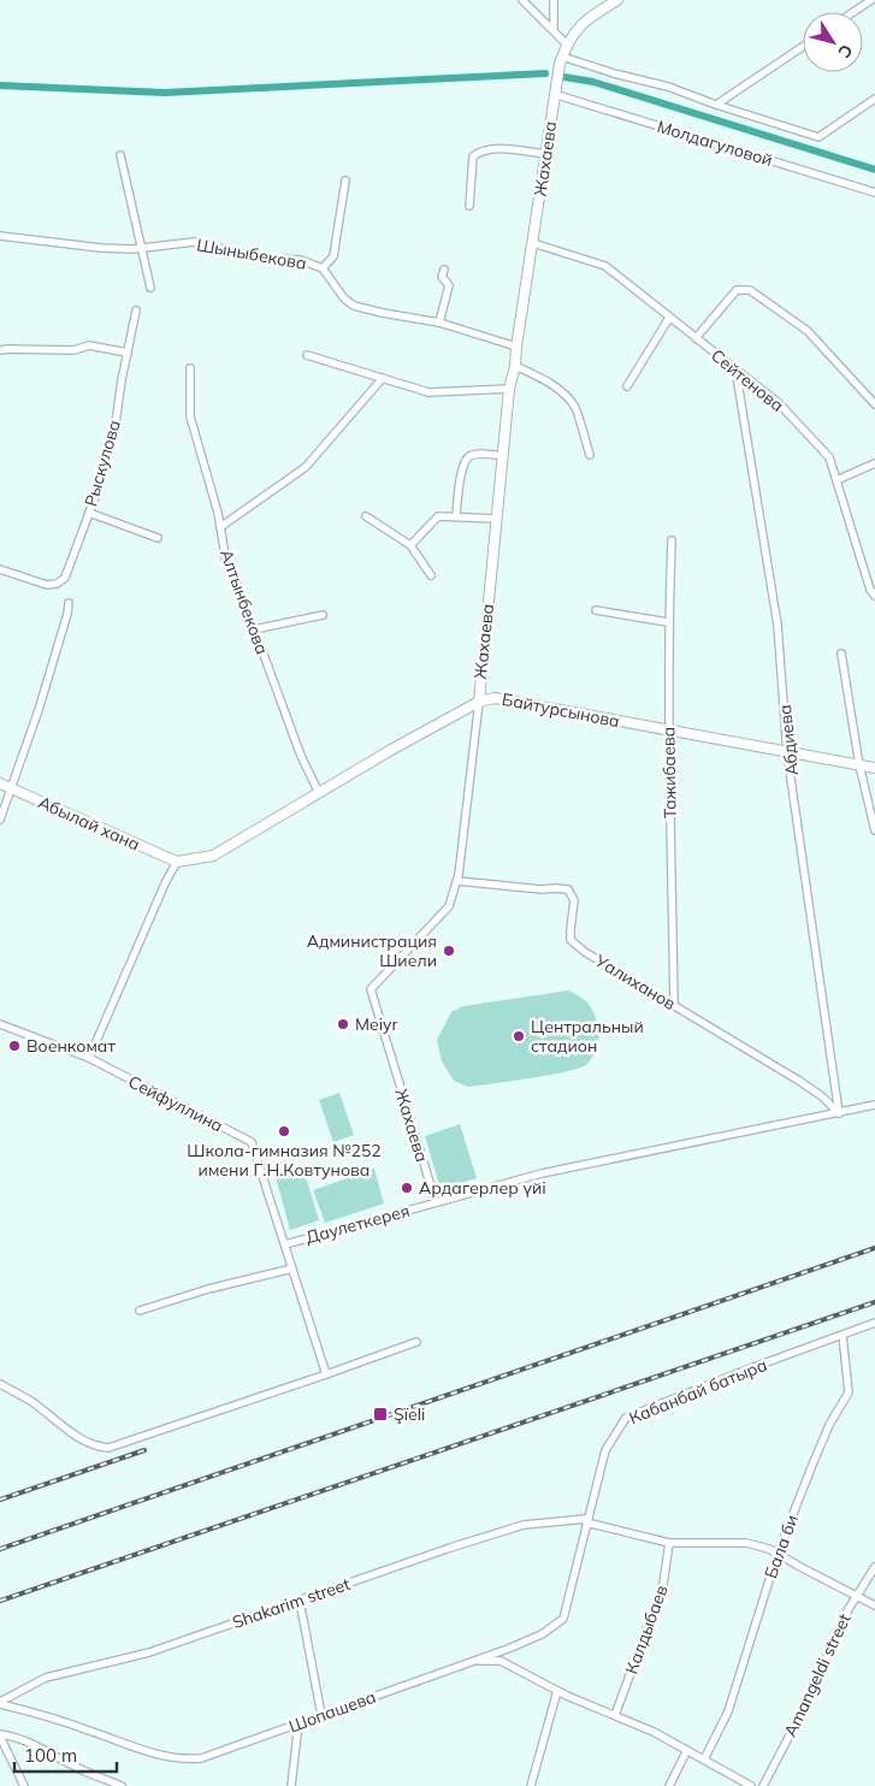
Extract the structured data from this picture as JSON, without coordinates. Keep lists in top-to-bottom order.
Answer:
{
  "streets": {
    "main road": ["Жахаева", "Байтурсынова", "Абылай хана"],
    "street": [
      "Молдагуловой",
      "Шыныбекова",
      "Сейтенова",
      "Рыскулова",
      "Алтынбекова",
      "Абдиева",
      "Тажибаева",
      "Уалиханов",
      "Сейфуллина",
      "Даулеткерея",
      "Кабанбай батыра",
      "Бала би",
      "Shakarim street",
      "Калдыбаев",
      "Amangeldi street",
      "Шопашева"
    ]
  },
  "crossings": [
    ["Молдагуловой", "Жахаева"],
    ["Жахаева", "Шыныбекова"],
    ["Жахаева", "Сейтенова"],
    ["Жахаева", "Байтурсынова"],
    ["Жахаева", "Уалиханов"],
    ["Жахаева", "Даулеткерея"],
    ["Сейтенова", "Абдиева"],
    ["Алтынбекова", "Байтурсынова"],
    ["Байтурсынова", "Абдиева"],
    ["Байтурсынова", "Тажибаева"],
    ["Байтурсынова", "Абылай хана"],
    ["Абдиева", "Уалиханов"],
    ["Абдиева", "Даулеткерея"],
    ["Тажибаева", "Уалиханов"],
    ["Уалиханов", "Даулеткерея"],
    ["Сейфуллина", "Даулеткерея"],
    ["Кабанбай батыра", "Бала би"],
    ["Кабанбай батыра", "Shakarim street"],
    ["Кабанбай батыра", "Шопашева"],
    ["Бала би", "Shakarim street"],
    ["Shakarim street", "Калдыбаев"],
    ["Shakarim street", "Amangeldi street"],
    ["Shakarim street", "Шопашева"]
  ],
  "places": {
    "other": [
      "Администрация Шиели",
      "Meiyr",
      "Центральный стадион",
      "Военкомат",
      "Школа-гимназия №252 имени Г.Н.Ковтунова",
      "Ардагерлер үйі"
    ],
    "transit": ["Şïeli"]
  },
  "scale_bar": "100 m",
  "north": "bottom right"
}
